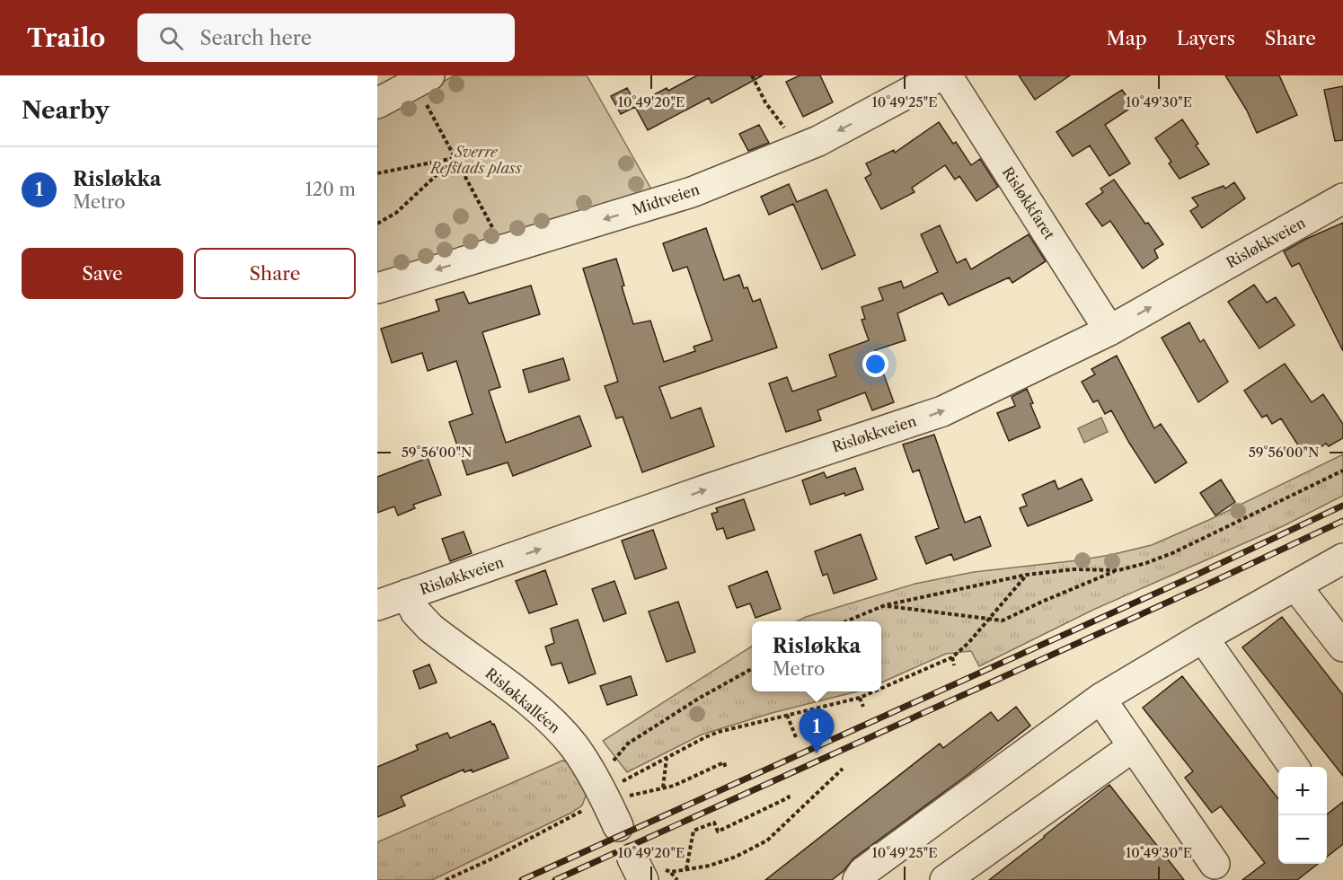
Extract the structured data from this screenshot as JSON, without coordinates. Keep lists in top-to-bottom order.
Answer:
{
  "streets": {
    "street": [
      "Midtveien",
      "Risløkkfaret",
      "Risløkkveien",
      "Risløkkalléen"
    ]
  },
  "crossings": [
    ["Risløkkfaret", "Risløkkveien"],
    ["Risløkkveien", "Risløkkalléen"]
  ],
  "one_way": ["Midtveien", "Risløkkveien"],
  "parks": ["Sverre Refstads plass"],
  "page": {
    "header": "Trailo",
    "search": "Search here",
    "nav": ["Map", "Layers", "Share"],
    "heading": "Nearby",
    "list": [
      {
        "mark": "1",
        "name": "Risløkka",
        "note": "Metro",
        "value": "120 m"
      }
    ],
    "buttons": ["Save", "Share"],
    "popup": ["Risløkka", "Metro"],
    "pins": "1",
    "map_buttons": ["+", "−"]
  },
  "coordinates": [
    "10°49'20\"E",
    "10°49'25\"E",
    "10°49'30\"E",
    "59°56'00\"N"
  ]
}
